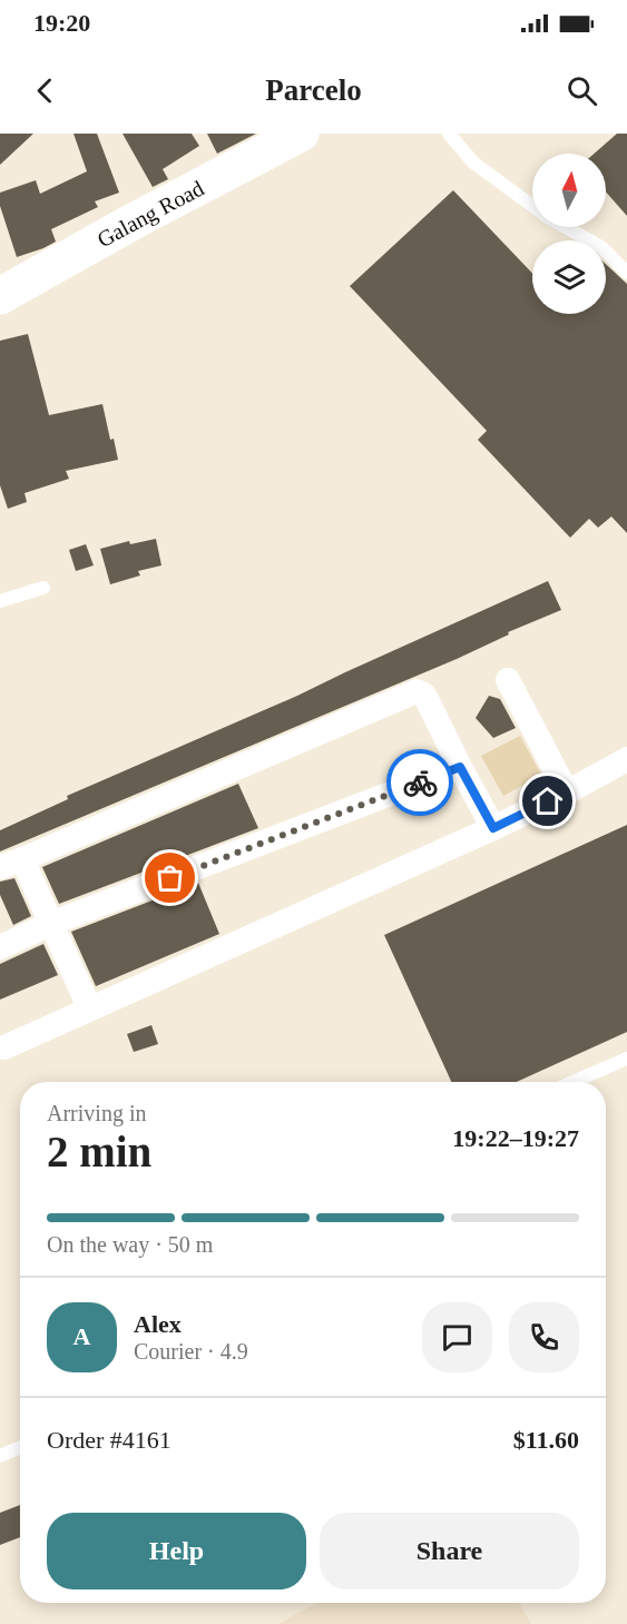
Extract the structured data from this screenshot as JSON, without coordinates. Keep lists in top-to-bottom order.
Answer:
{
  "streets": {
    "street": ["Galang Road"]
  },
  "north": "top",
  "page": {
    "status": "19:20",
    "header": "Parcelo",
    "heading": ["2 min", "Arriving in", "19:22–19:27"],
    "panel": [
      "Alex",
      "Courier · 4.9",
      "Order #4161",
      "$11.60"
    ],
    "bar": "On the way · 50 m",
    "round": "A",
    "buttons": ["Help", "Share"]
  }
}
